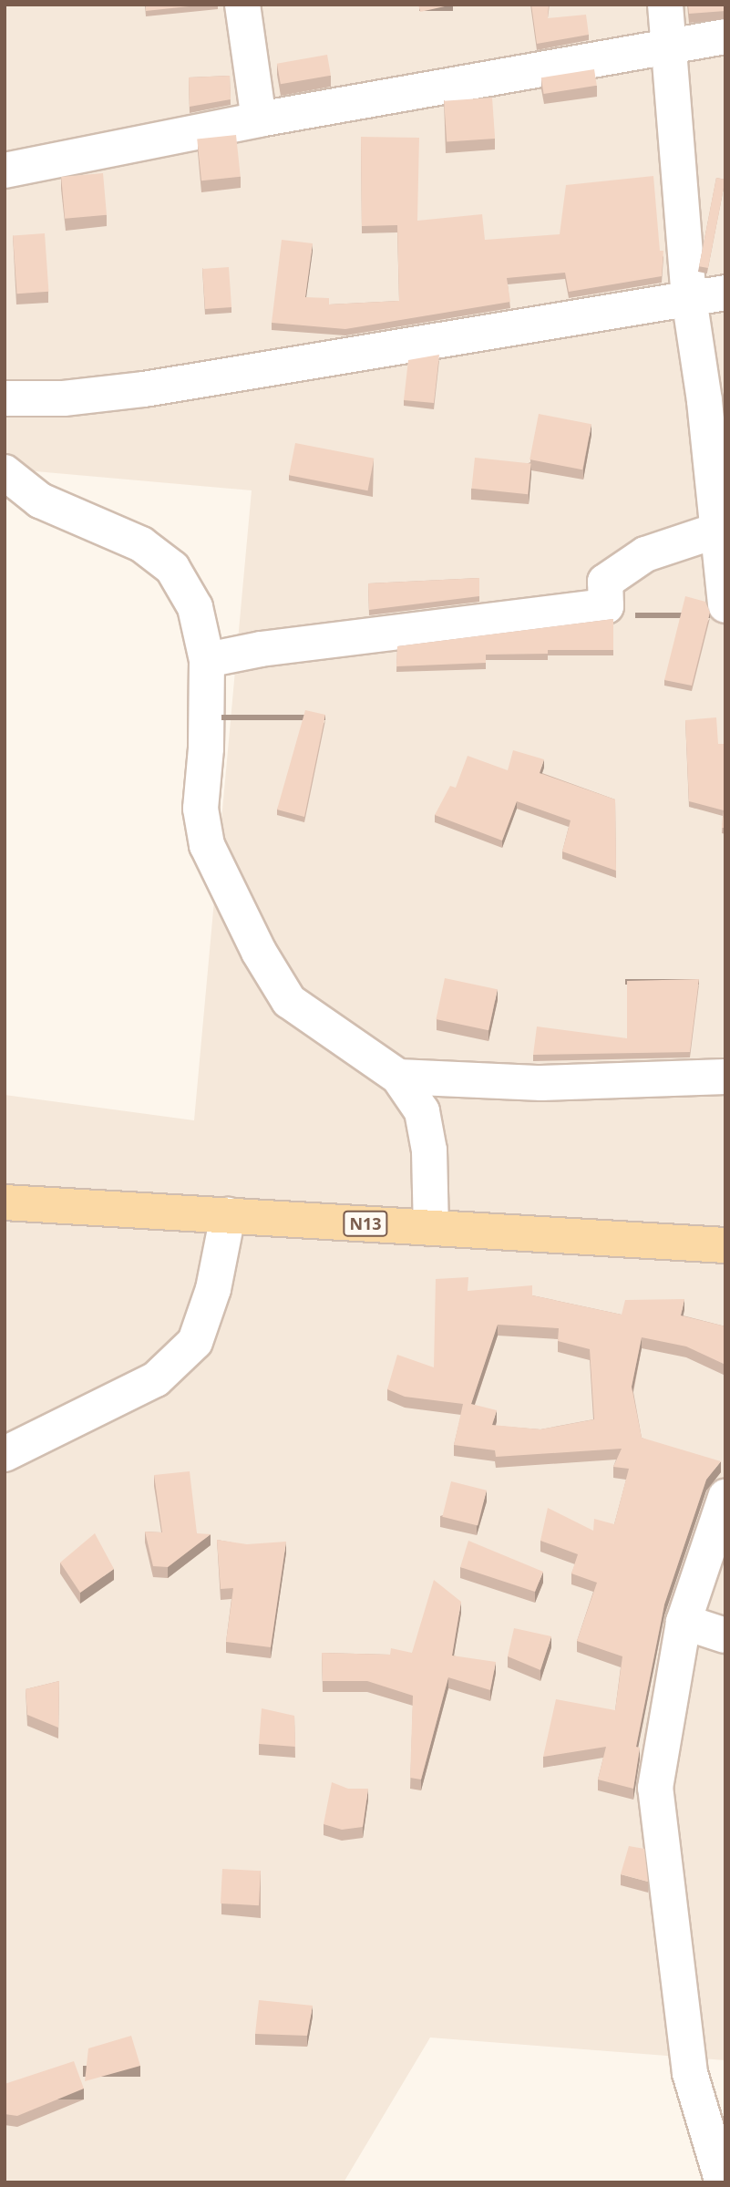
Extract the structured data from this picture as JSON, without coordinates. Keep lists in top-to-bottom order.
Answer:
{
  "streets": {
    "main road": ["N13"]
  }
}
